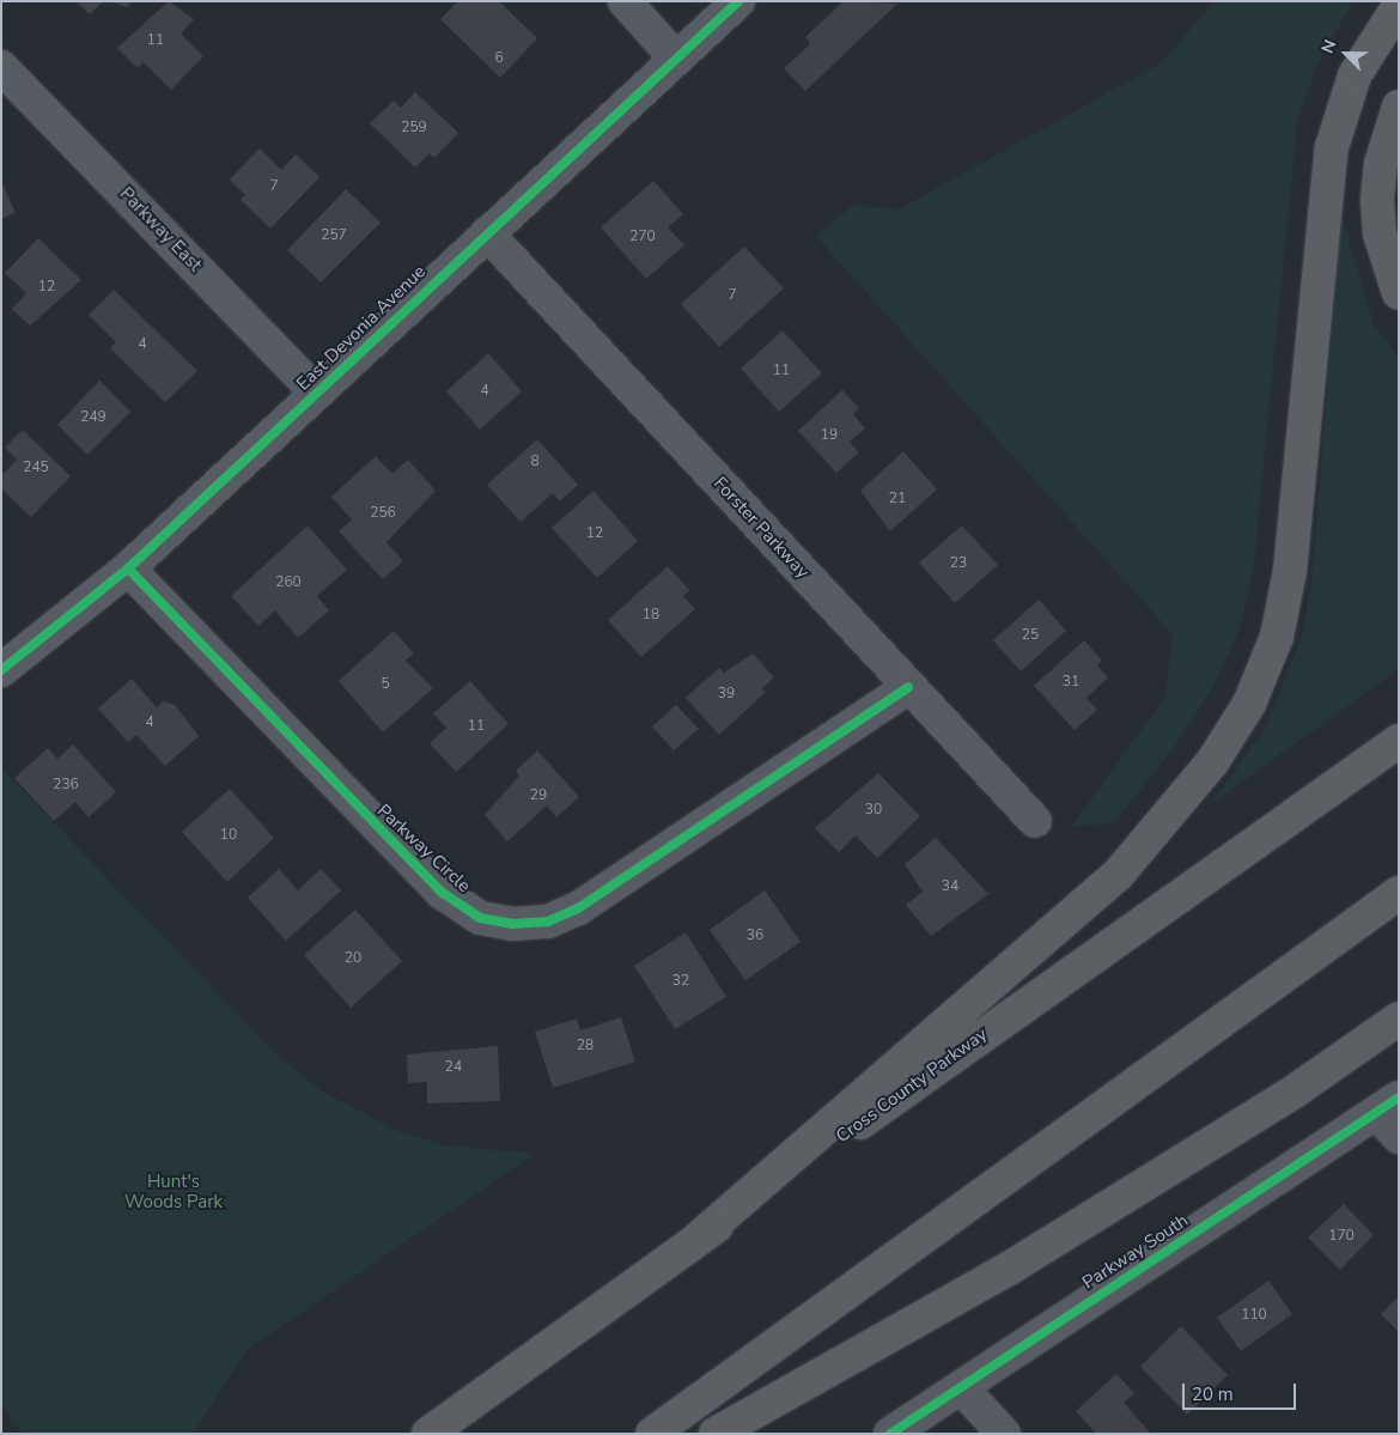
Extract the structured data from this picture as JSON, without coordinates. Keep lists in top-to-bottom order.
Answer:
{
  "streets": {
    "highway": ["Cross County Parkway"],
    "street": [
      "Parkway East",
      "East Devonia Avenue",
      "Forster Parkway",
      "Parkway Circle",
      "Parkway South"
    ]
  },
  "crossings": [
    ["Parkway East", "East Devonia Avenue"],
    ["East Devonia Avenue", "Forster Parkway"],
    ["East Devonia Avenue", "Parkway Circle"],
    ["Forster Parkway", "Parkway Circle"]
  ],
  "parks": ["Hunt's Woods Park"],
  "house_numbers": [
    "11",
    "6",
    "259",
    "7",
    "257",
    "270",
    "12",
    "7",
    "4",
    "11",
    "4",
    "249",
    "19",
    "8",
    "245",
    "21",
    "256",
    "12",
    "23",
    "260",
    "18",
    "25",
    "31",
    "5",
    "39",
    "4",
    "11",
    "236",
    "29",
    "30",
    "10",
    "34",
    "36",
    "20",
    "32",
    "28",
    "24",
    "170",
    "110"
  ],
  "scale_bar": "20 m",
  "north": "top left"
}
